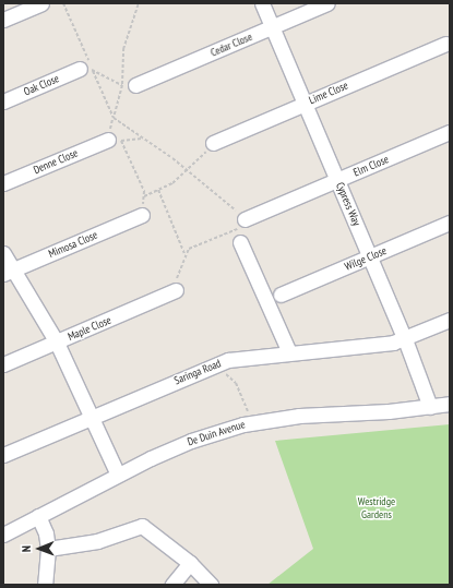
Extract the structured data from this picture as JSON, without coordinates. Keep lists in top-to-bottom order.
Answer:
{
  "streets": {
    "street": [
      "Cedar Close",
      "Oak Close",
      "Lime Close",
      "Denne Close",
      "Elm Close",
      "Cypress Way",
      "Mimosa Close",
      "Wilge Close",
      "Maple Close",
      "Saringa Road",
      "De Duin Avenue"
    ]
  },
  "crossings": [
    ["Cedar Close", "Cypress Way"],
    ["Lime Close", "Cypress Way"],
    ["Elm Close", "Cypress Way"],
    ["Cypress Way", "Wilge Close"],
    ["Cypress Way", "Saringa Road"],
    ["Cypress Way", "De Duin Avenue"]
  ],
  "parks": ["Westridge Gardens"],
  "north": "left"
}
